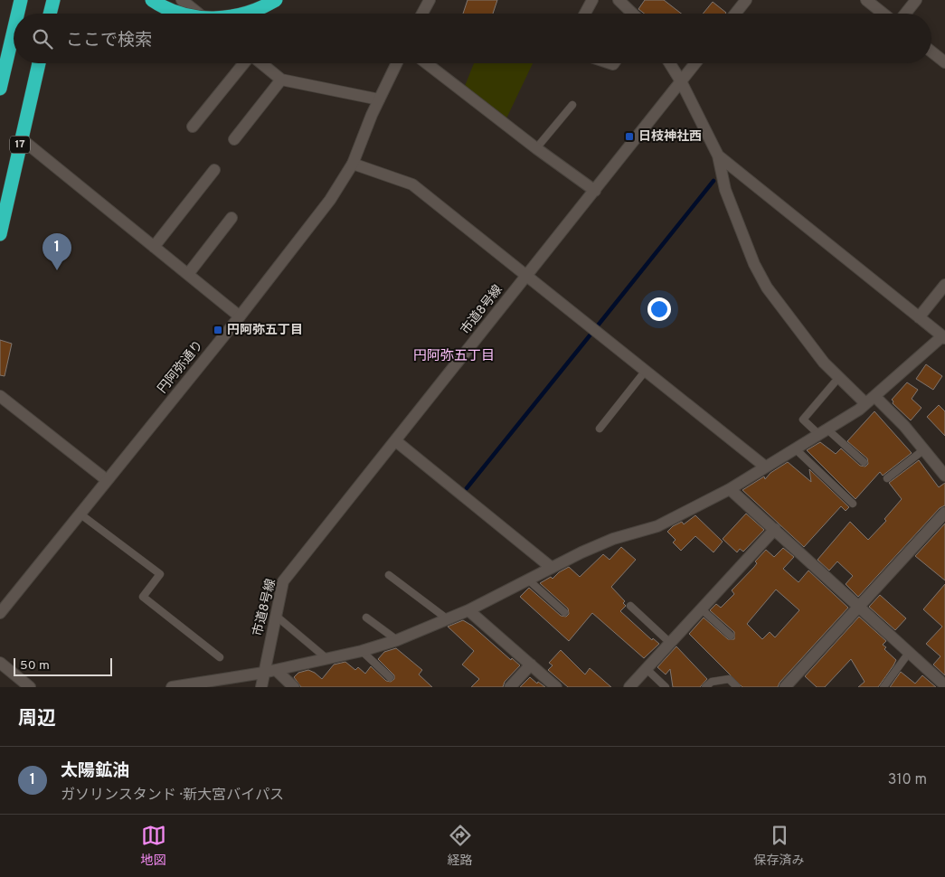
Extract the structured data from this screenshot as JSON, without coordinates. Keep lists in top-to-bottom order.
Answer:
{
  "streets": {
    "highway": ["17"],
    "street": ["市道8号線", "円阿弥通り"]
  },
  "districts": ["円阿弥五丁目"],
  "places": {
    "transit": ["日枝神社西", "円阿弥五丁目"]
  },
  "scale_bar": "50 m",
  "page": {
    "search": "ここで検索",
    "pins": "1",
    "scale": "50 m",
    "heading": "周辺",
    "list": [
      {
        "mark": "1",
        "name": "太陽鉱油",
        "note": "ガソリンスタンド · 新大宮バイパス",
        "value": "310 m"
      }
    ],
    "nav": ["地図", "経路", "保存済み"]
  }
}
